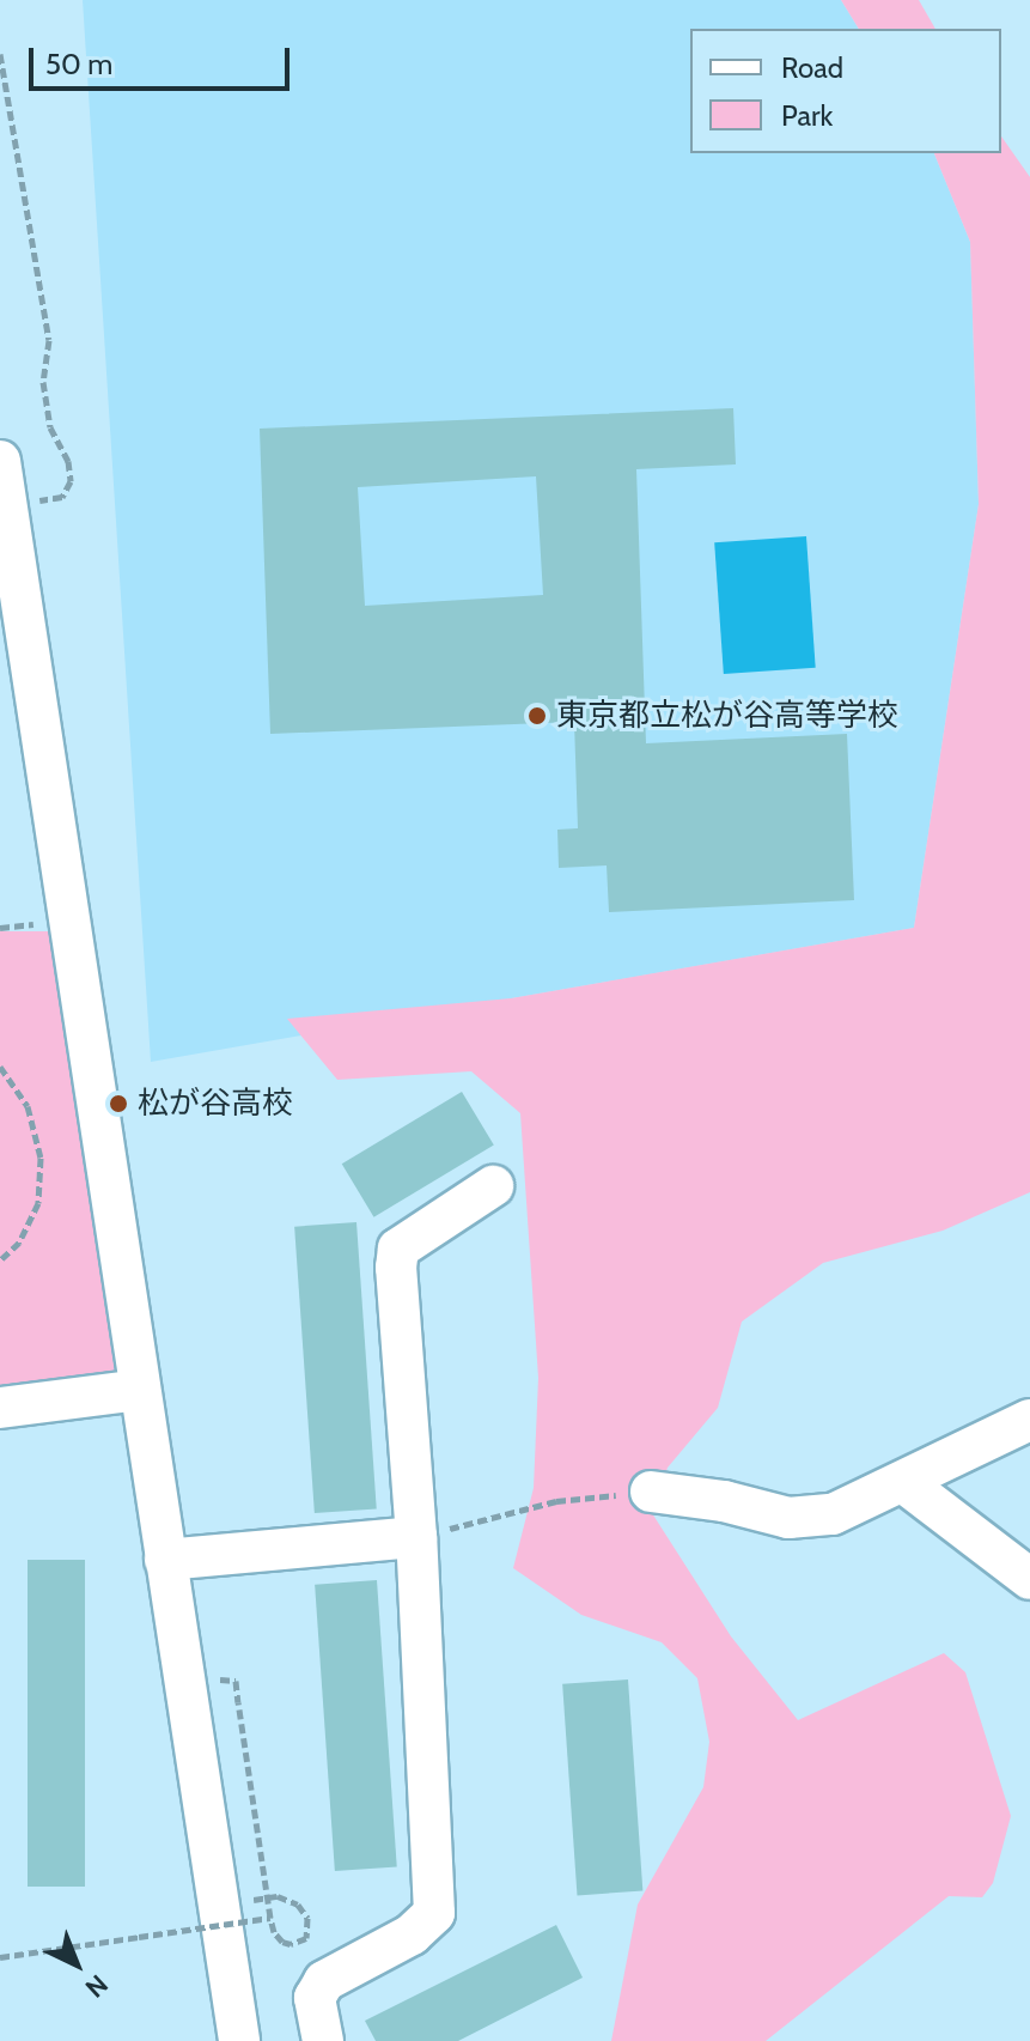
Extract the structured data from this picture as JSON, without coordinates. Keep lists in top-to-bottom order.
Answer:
{
  "places": ["東京都立松が谷高等学校", "松が谷高校"],
  "legend": ["Road", "Park"],
  "scale_bar": "50 m",
  "north": "bottom right"
}
